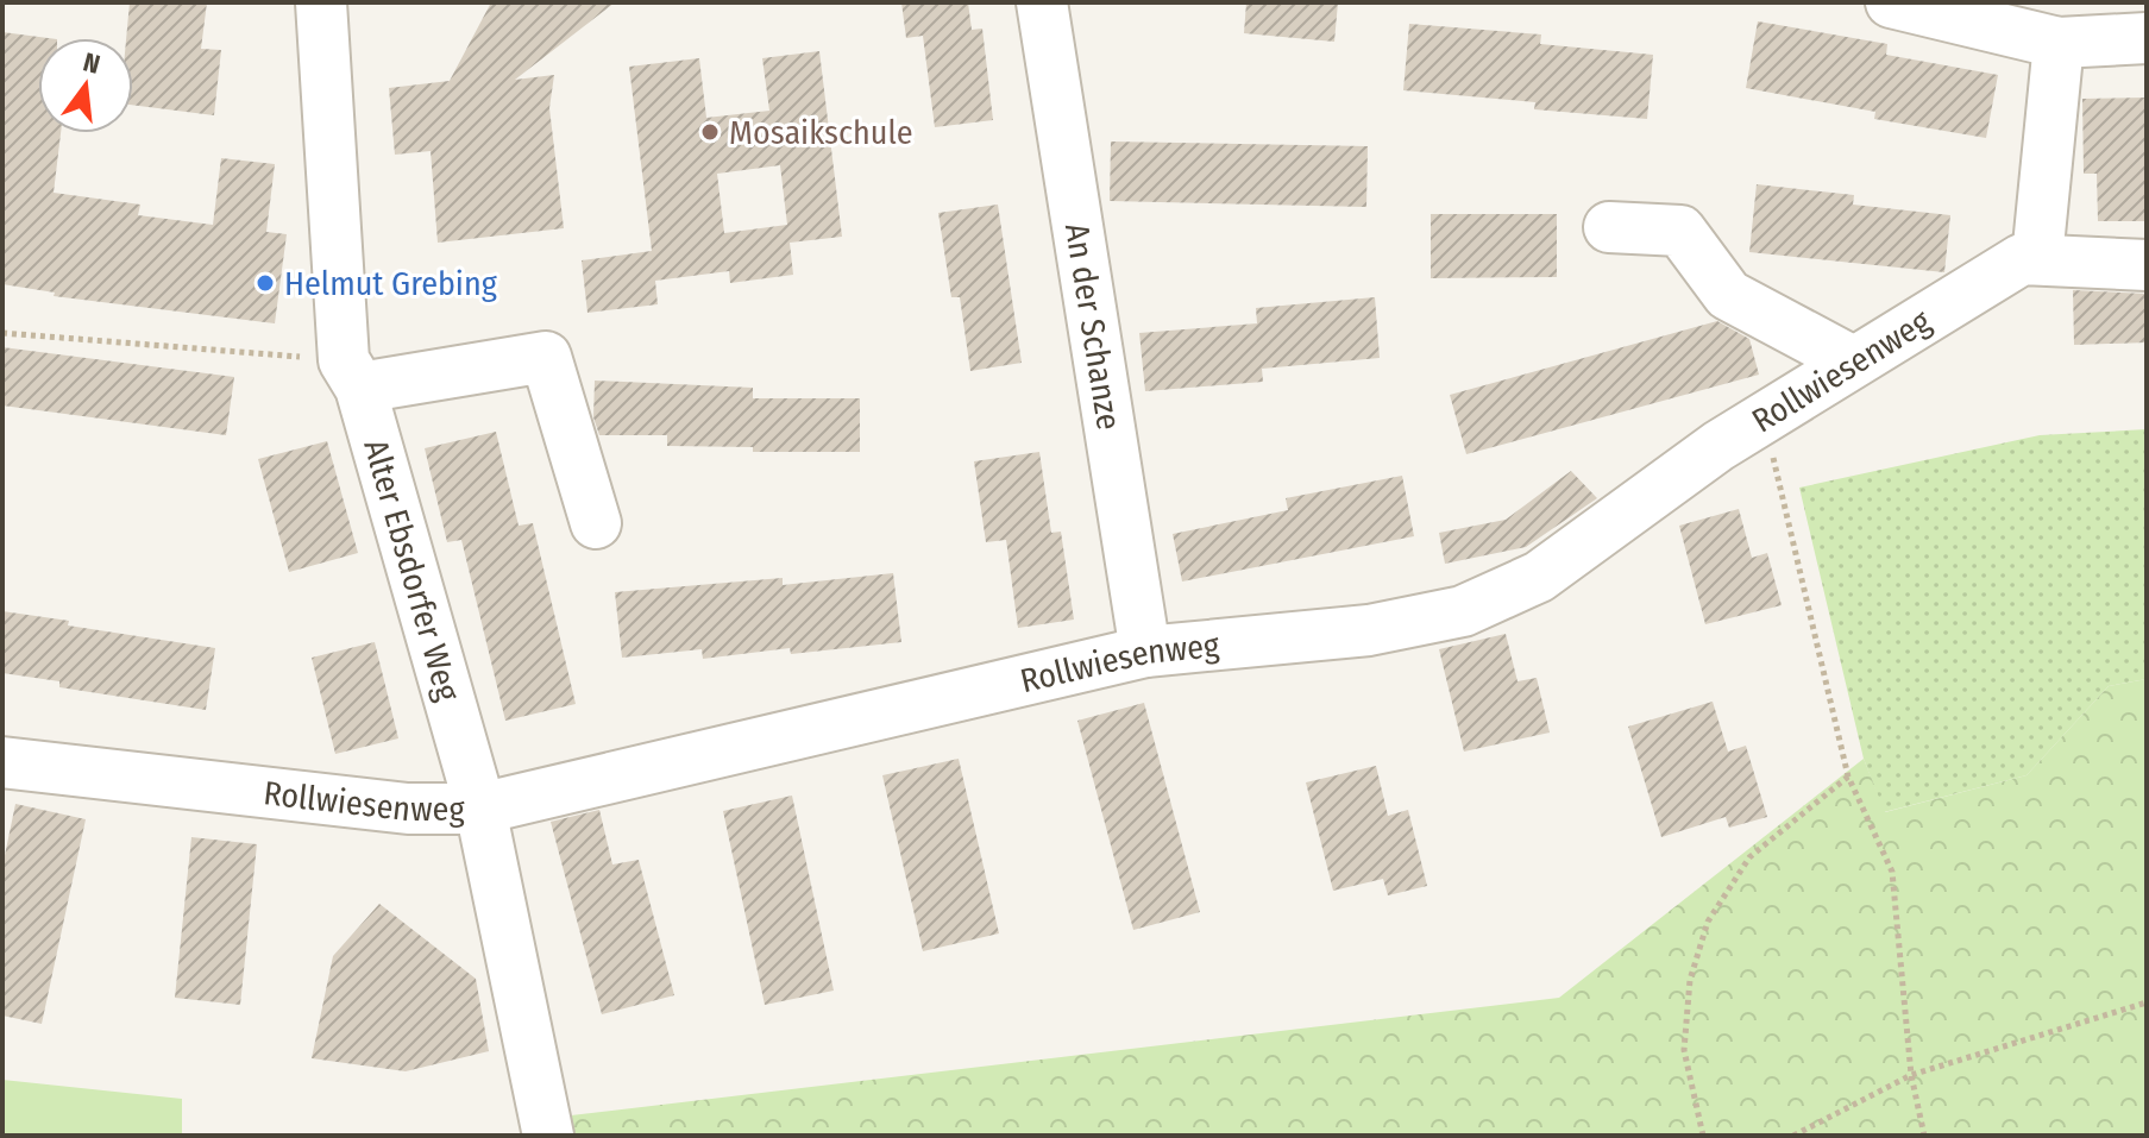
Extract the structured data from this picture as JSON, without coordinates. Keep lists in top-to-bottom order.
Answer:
{
  "streets": {
    "street": ["An der Schanze", "Rollwiesenweg", "Alter Ebsdorfer Weg"]
  },
  "crossings": [
    ["An der Schanze", "Rollwiesenweg"],
    ["Rollwiesenweg", "Alter Ebsdorfer Weg"]
  ],
  "places": ["Mosaikschule", "Helmut Grebing"],
  "north": "top"
}
